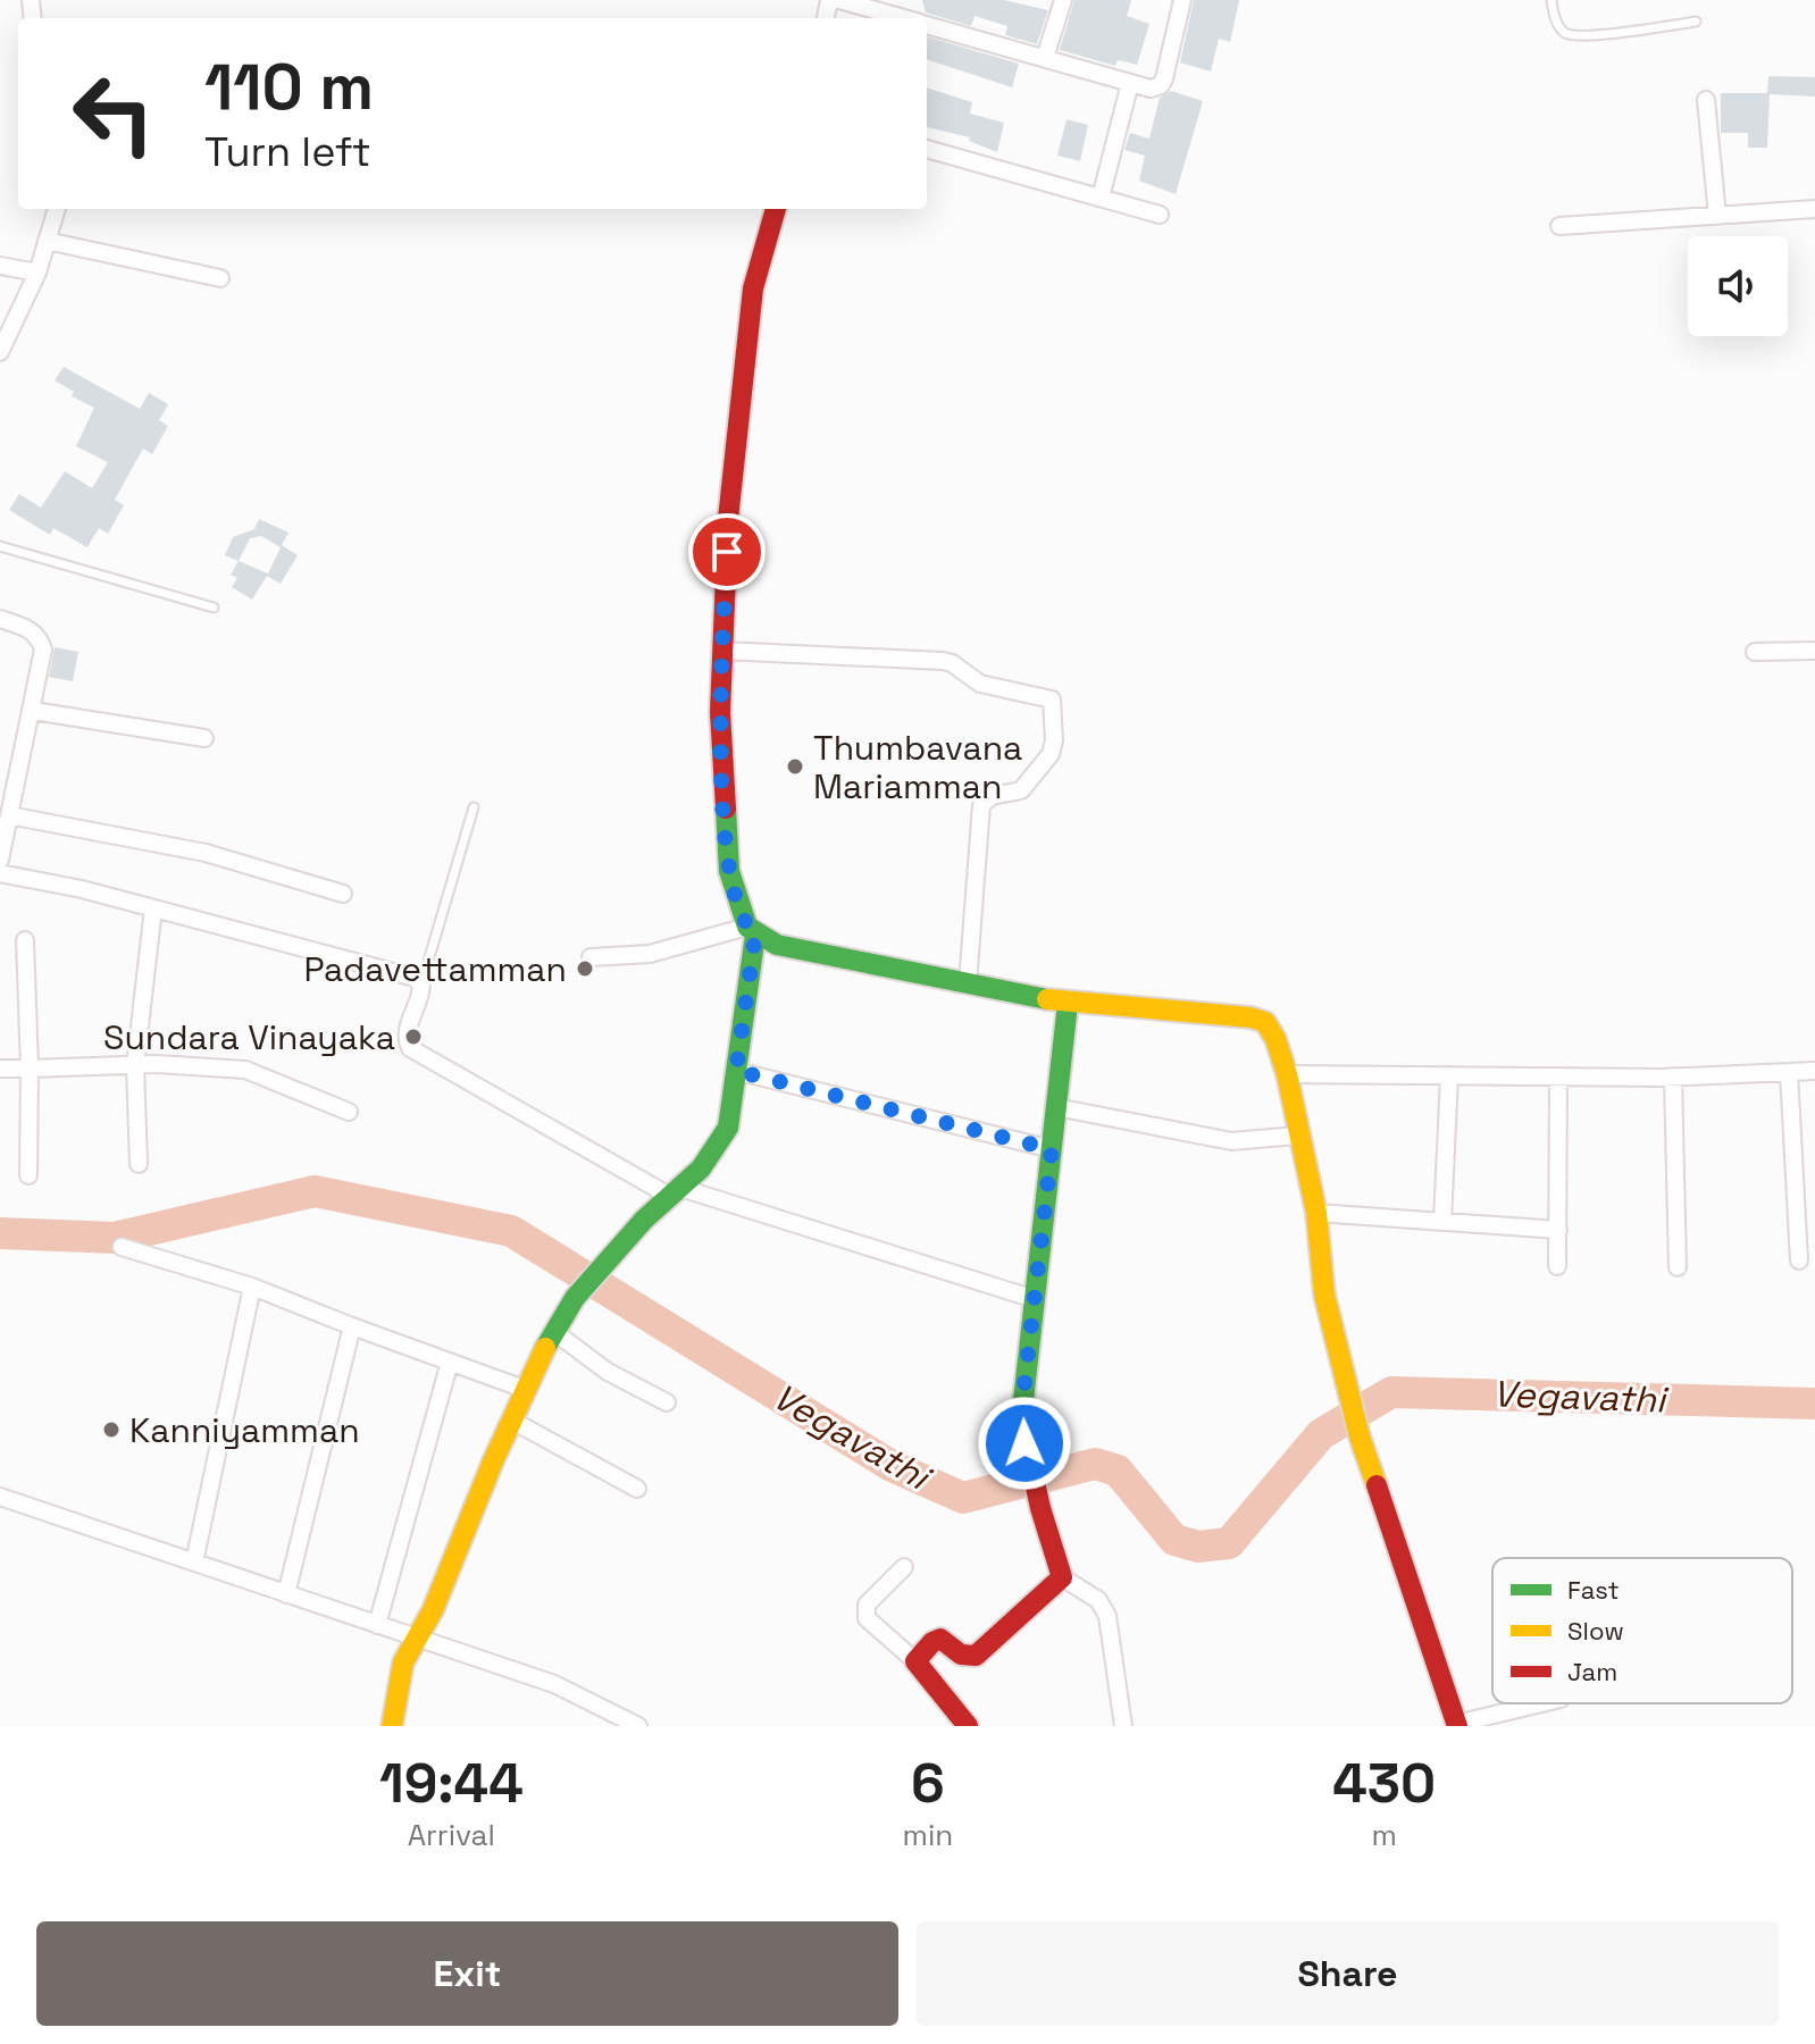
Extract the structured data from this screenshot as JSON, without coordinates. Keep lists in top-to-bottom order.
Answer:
{
  "water": ["Vegavathi"],
  "places": [
    "Thumbavana Mariamman",
    "Padavettamman",
    "Sundara Vinayaka",
    "Kanniyamman"
  ],
  "legend": ["Fast", "Slow", "Jam"],
  "page": {
    "turn": ["110 m", "Turn left"],
    "eta": [
      "19:44",
      "Arrival",
      "6",
      "min",
      "430",
      "m"
    ],
    "buttons": ["Exit", "Share"]
  }
}
